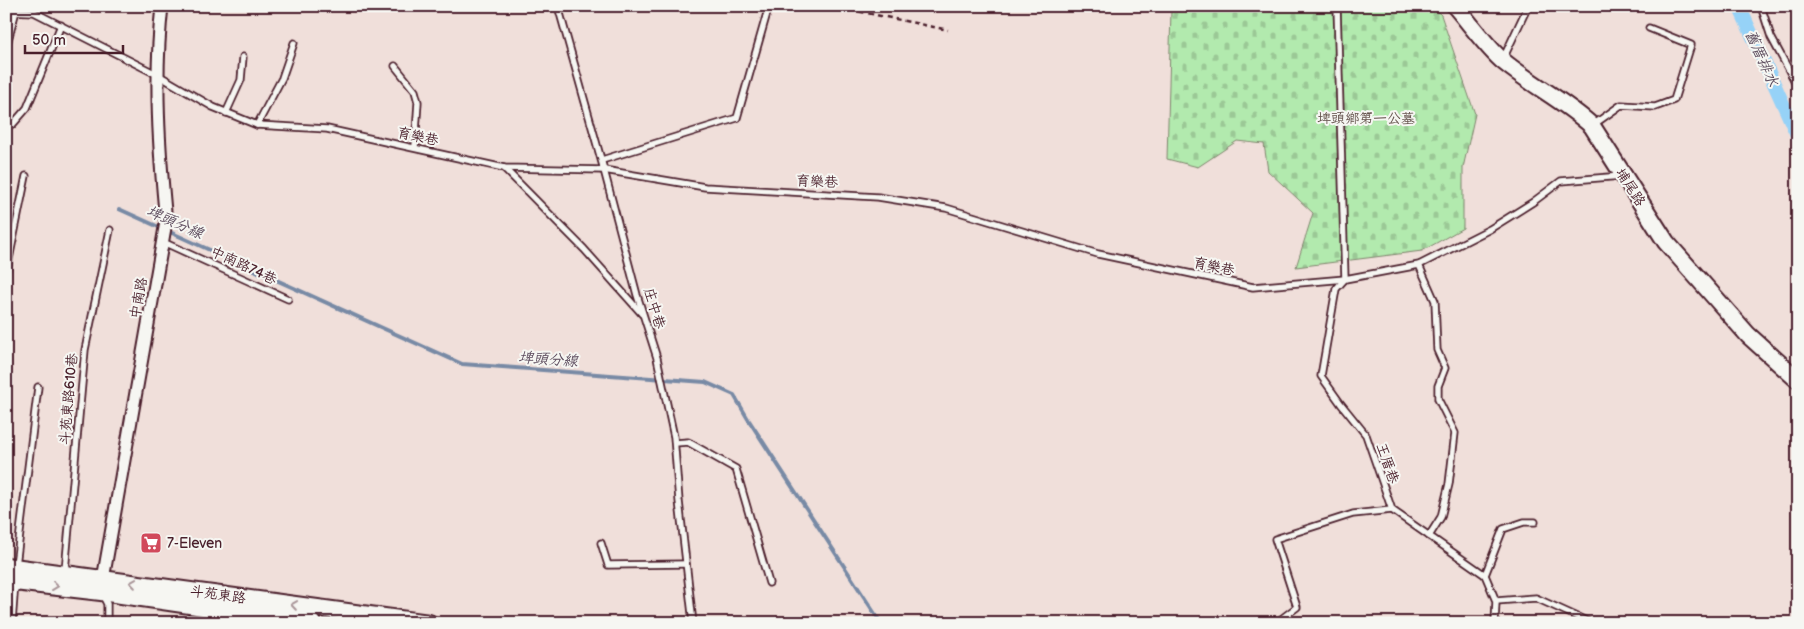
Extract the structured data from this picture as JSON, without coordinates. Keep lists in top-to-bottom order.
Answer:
{
  "streets": {
    "main road": ["埔尾路", "斗苑東路"],
    "street": ["中南路"],
    "lane": [
      "育樂巷",
      "中南路74巷",
      "庄中巷",
      "斗苑東路610巷",
      "王厝巷"
    ]
  },
  "crossings": [
    ["育樂巷", "埔尾路"],
    ["育樂巷", "中南路"],
    ["育樂巷", "庄中巷"],
    ["育樂巷", "王厝巷"],
    ["中南路74巷", "中南路"],
    ["中南路", "斗苑東路"],
    ["斗苑東路610巷", "斗苑東路"]
  ],
  "water": ["舊厝排水", "埤頭分線"],
  "parks": ["埤頭鄉第一公墓"],
  "places": {
    "supermarket": ["7-Eleven"]
  },
  "scale_bar": "50 m"
}
